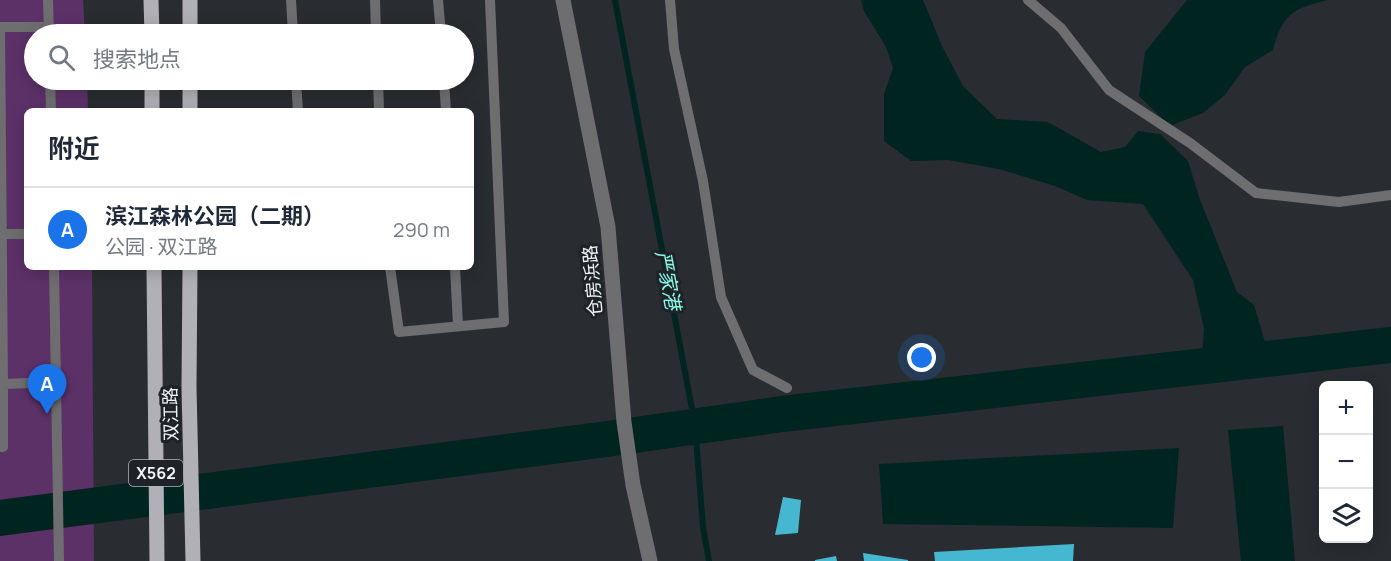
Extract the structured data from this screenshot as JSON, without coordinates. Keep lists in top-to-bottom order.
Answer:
{
  "streets": {
    "main road": ["双江路", "X562"],
    "street": ["仓房浜路"]
  },
  "water": ["严家港"],
  "page": {
    "search": "搜索地点",
    "heading": "附近",
    "list": [
      {
        "mark": "A",
        "name": "滨江森林公园（二期）",
        "note": "公园 · 双江路",
        "value": "290 m"
      }
    ],
    "pins": "A",
    "map_buttons": ["+", "−"]
  }
}
